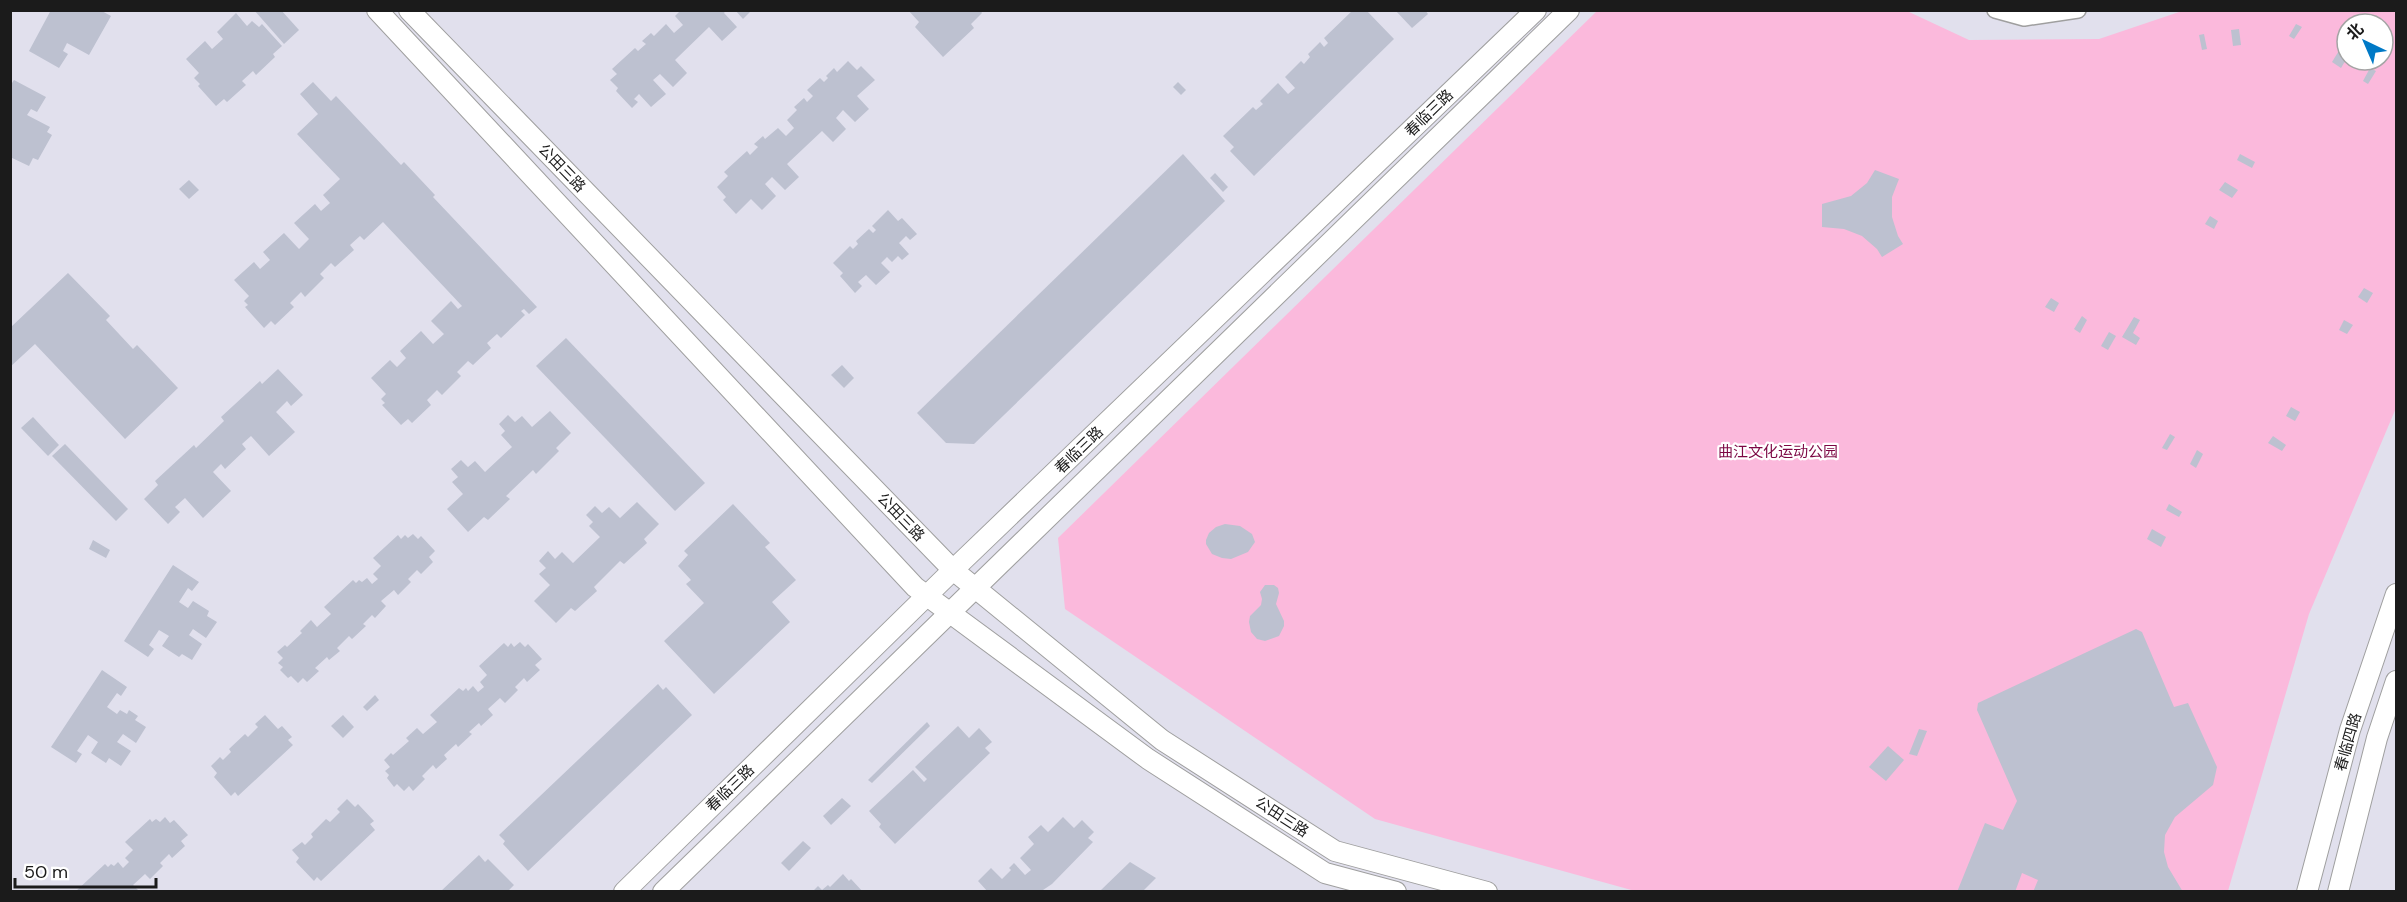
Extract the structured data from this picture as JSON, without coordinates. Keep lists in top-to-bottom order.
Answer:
{
  "streets": {
    "street": ["春临三路", "公田三路", "春临四路"]
  },
  "crossings": [
    ["春临三路", "公田三路"]
  ],
  "parks": ["曲江文化运动公园"],
  "scale_bar": "50 m",
  "north": "top left"
}
